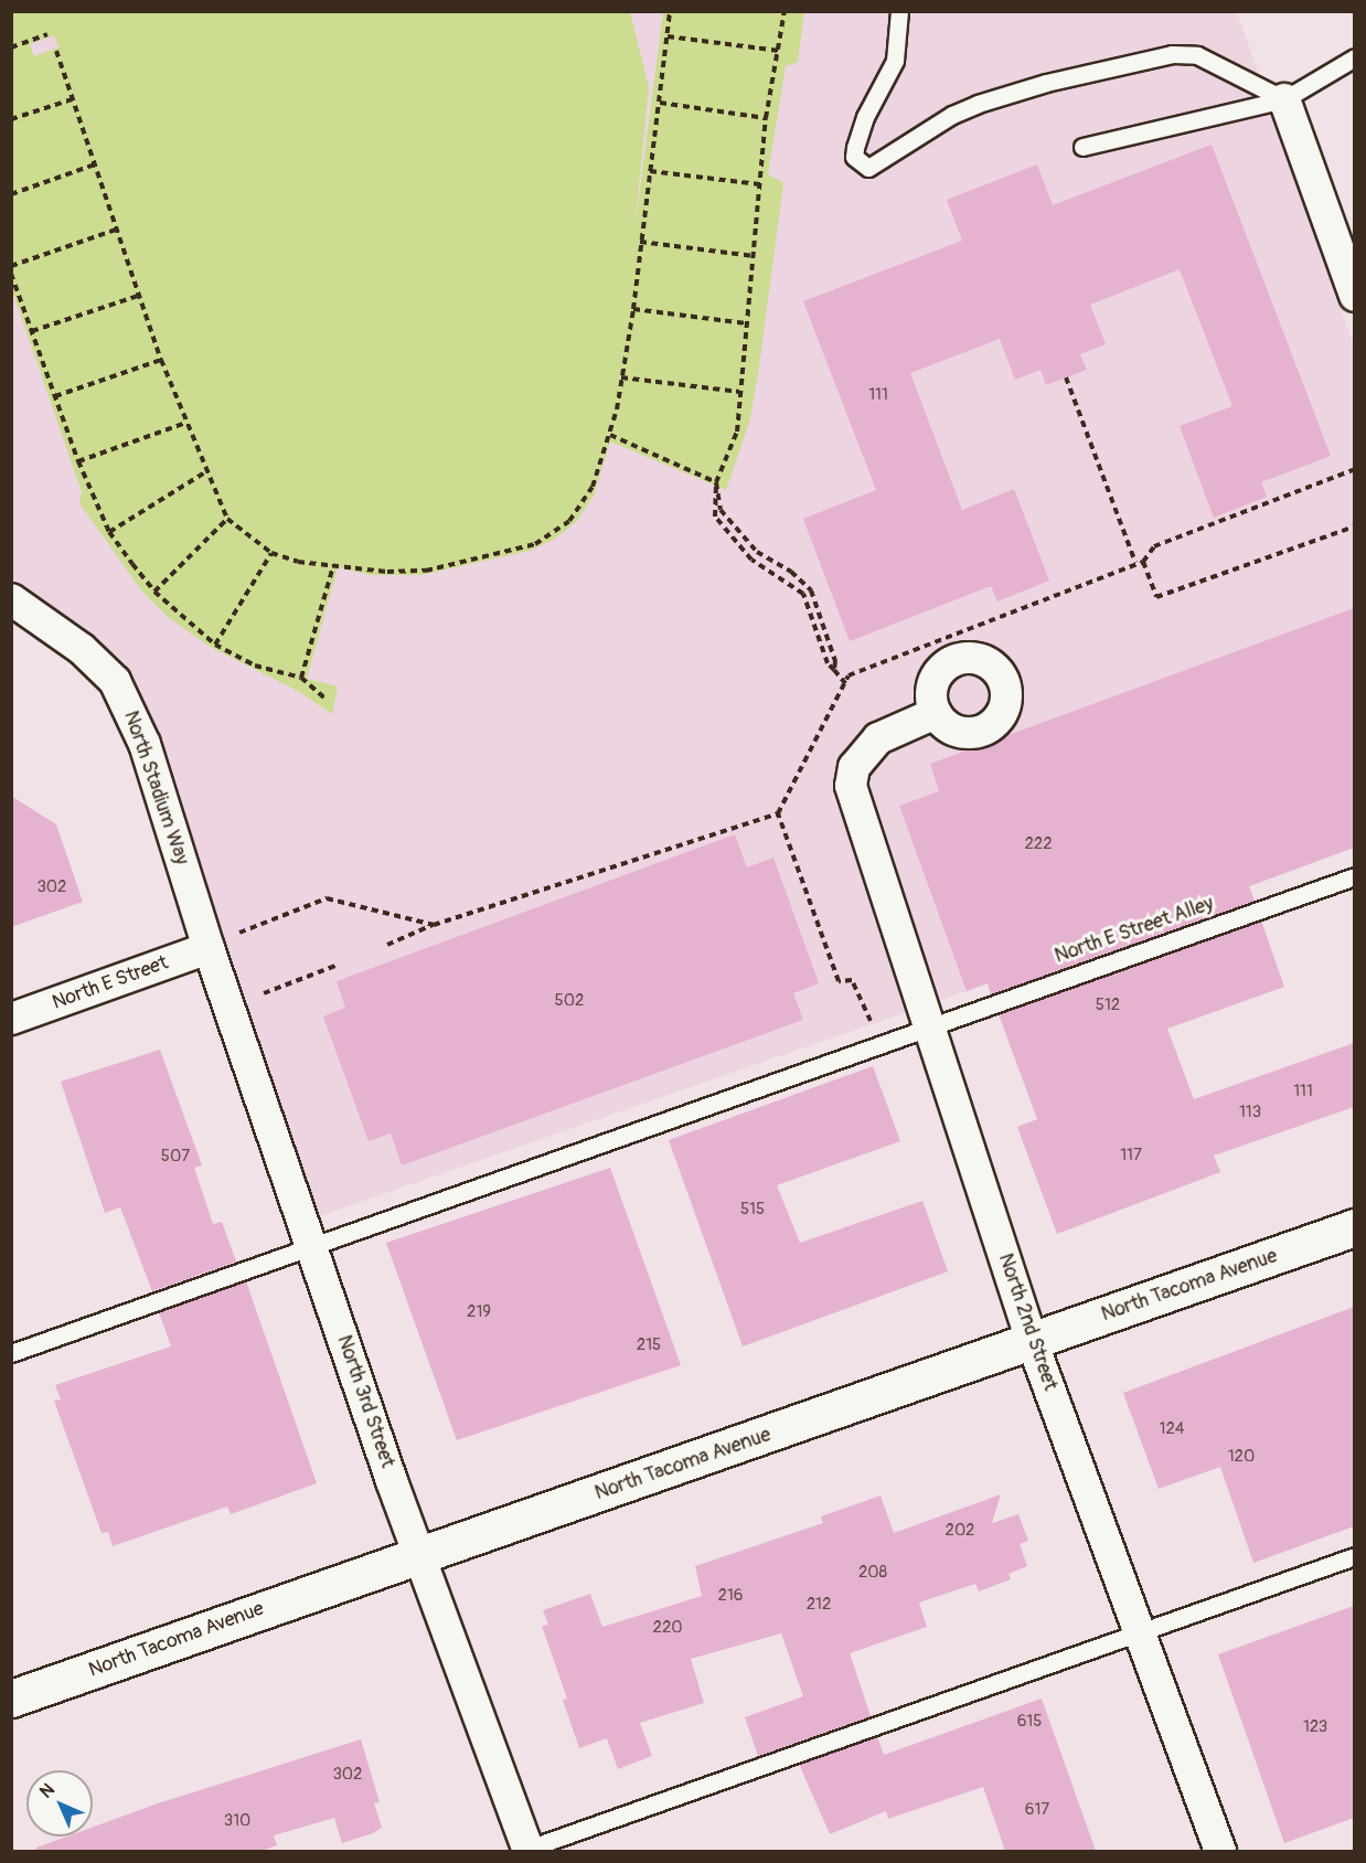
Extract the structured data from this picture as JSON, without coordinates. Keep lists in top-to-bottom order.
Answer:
{
  "streets": {
    "street": [
      "North Stadium Way",
      "North E Street",
      "North Tacoma Avenue",
      "North 2nd Street",
      "North 3rd Street"
    ],
    "lane": ["North E Street Alley"]
  },
  "crossings": [
    ["North Stadium Way", "North E Street"],
    ["North Stadium Way", "North 3rd Street"],
    ["North E Street Alley", "North 2nd Street"],
    ["North E Street Alley", "North 3rd Street"],
    ["North E Street", "North 3rd Street"],
    ["North Tacoma Avenue", "North 2nd Street"],
    ["North Tacoma Avenue", "North 3rd Street"]
  ],
  "house_numbers": [
    "111",
    "222",
    "302",
    "502",
    "512",
    "111",
    "113",
    "117",
    "507",
    "515",
    "219",
    "215",
    "124",
    "120",
    "202",
    "208",
    "216",
    "212",
    "220",
    "615",
    "123",
    "302",
    "617",
    "310"
  ],
  "north": "top left"
}
